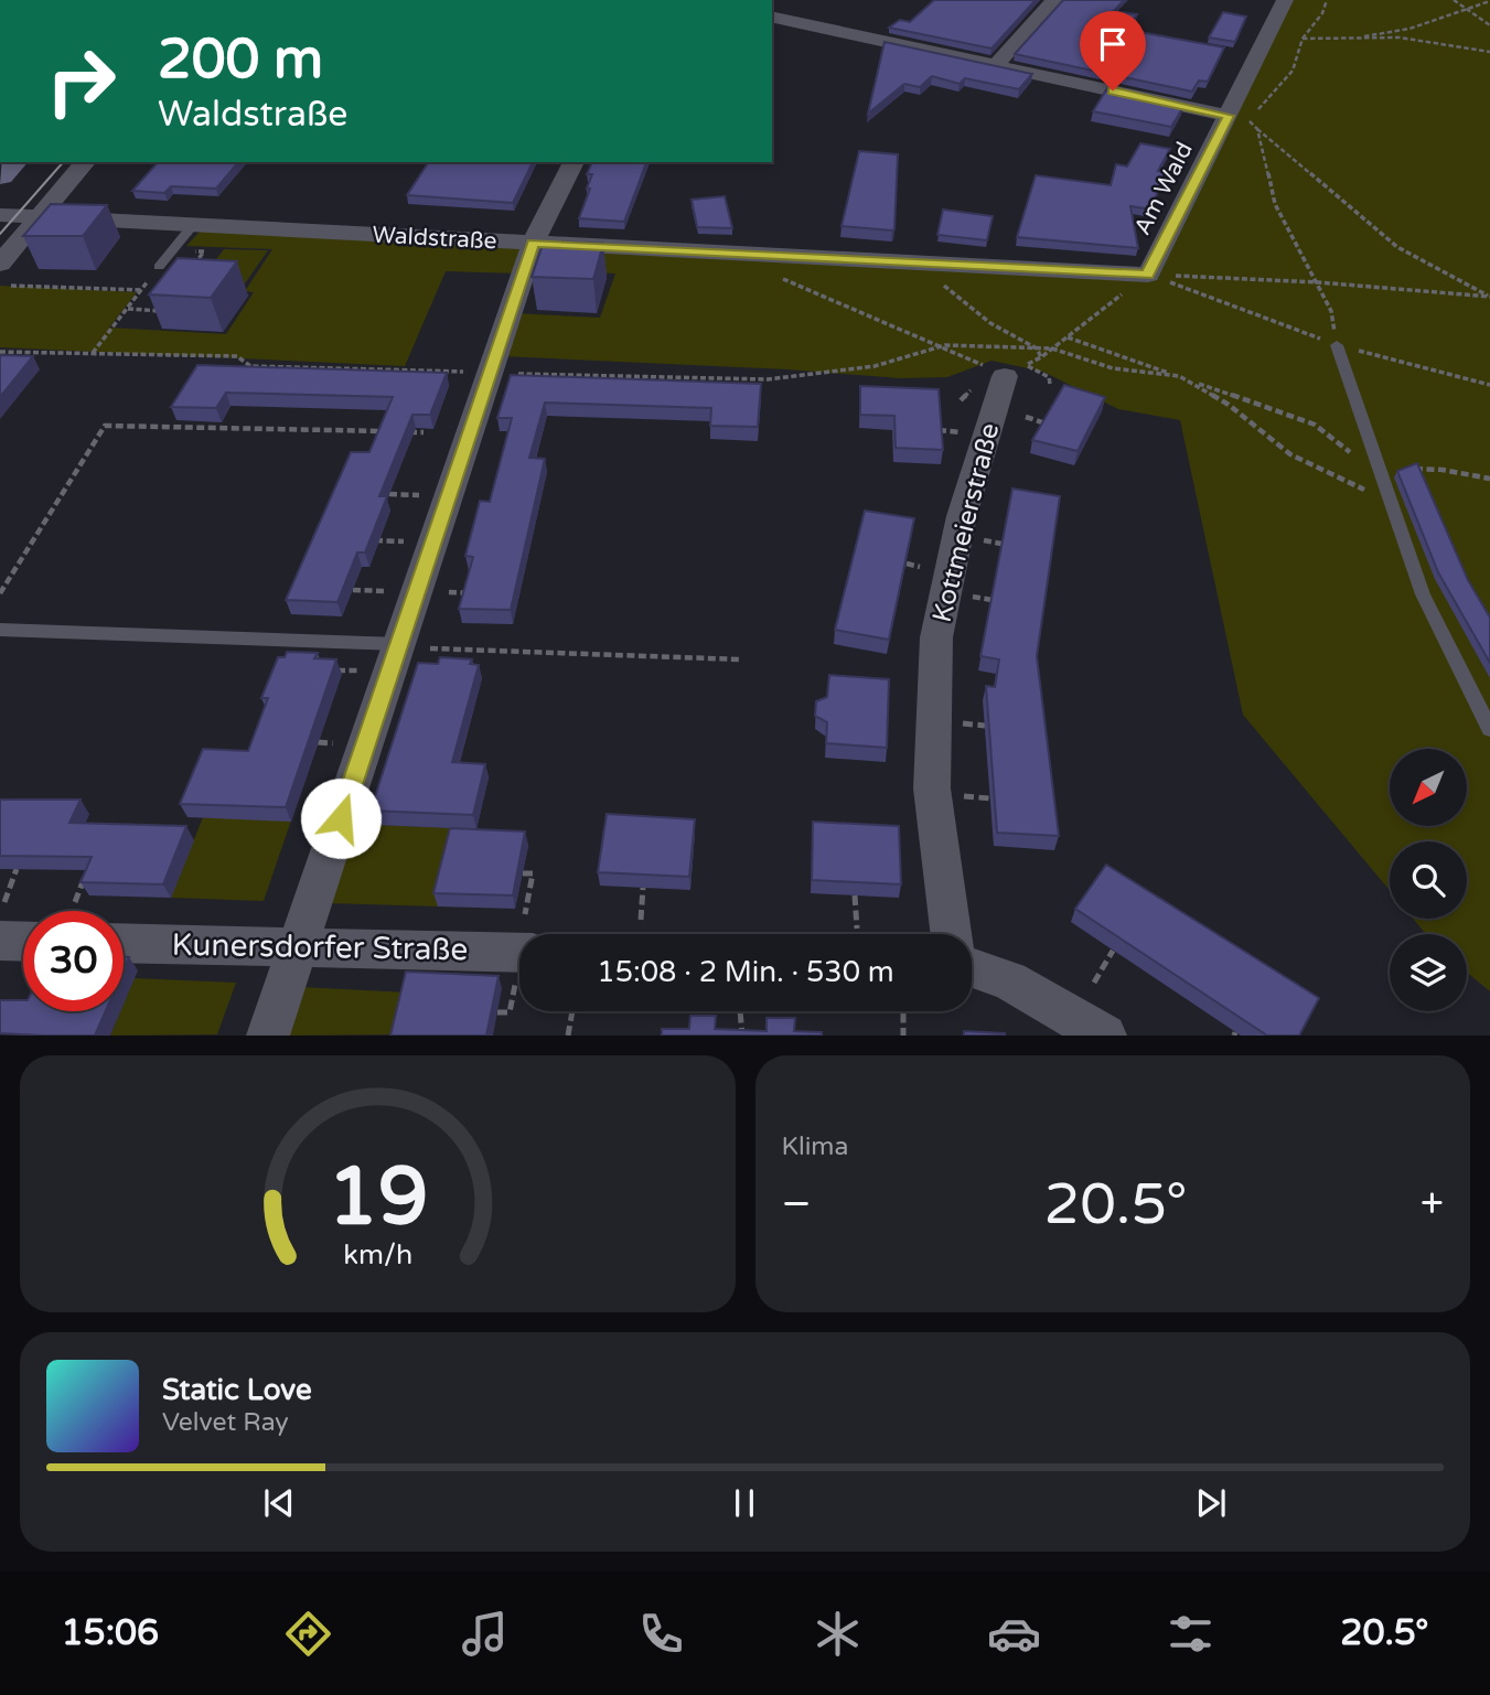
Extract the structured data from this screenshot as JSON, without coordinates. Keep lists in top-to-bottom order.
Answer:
{
  "streets": {
    "street": [
      "Am Wald",
      "Waldstraße",
      "Kottmeierstraße",
      "Kunersdorfer Straße"
    ]
  },
  "crossings": [
    ["Am Wald", "Waldstraße"]
  ],
  "north": "bottom left",
  "page": {
    "turn": ["200 m", "Waldstraße"],
    "limit": "30",
    "trip": "15:08 · 2 Min. · 530 m",
    "tile": "Klima",
    "heat": ["−", "20.5°", "+"],
    "song": ["Static Love", "Velvet Ray"],
    "tabs": ["15:06", "20.5°"],
    "gauge": ["19", "km/h"]
  }
}
